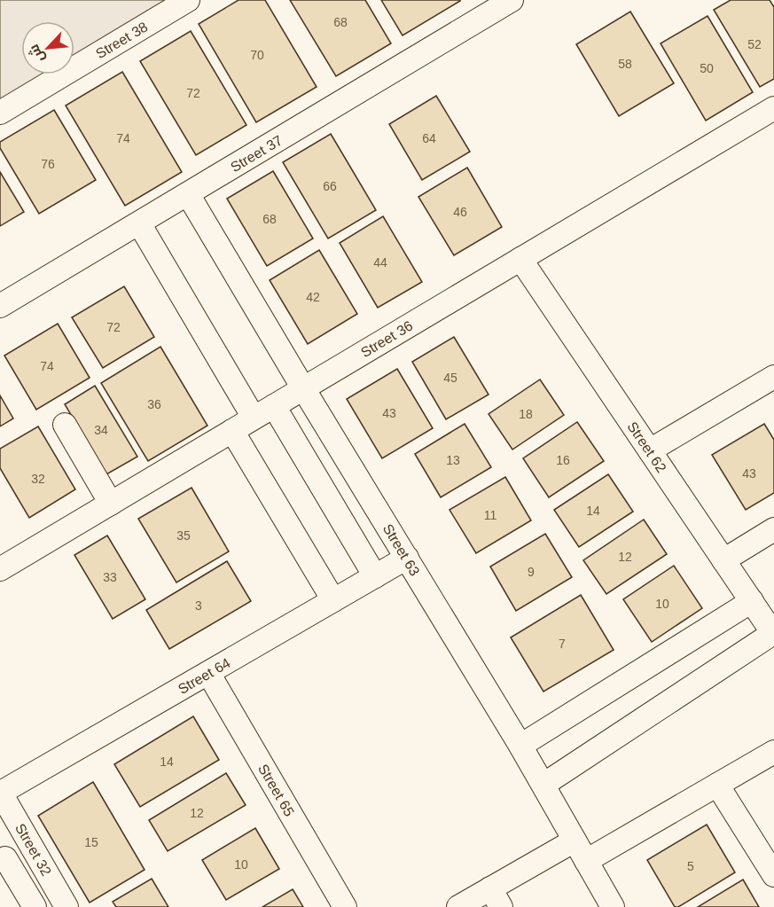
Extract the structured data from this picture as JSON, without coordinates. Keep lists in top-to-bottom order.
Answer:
{
  "streets": {
    "street": [
      "Street 38",
      "Street 37",
      "Street 36",
      "Street 62",
      "Street 63",
      "Street 64",
      "Street 65",
      "Street 32"
    ]
  },
  "crossings": [
    ["Street 37", "Street 63"],
    ["Street 36", "Street 62"],
    ["Street 36", "Street 63"],
    ["Street 63", "Street 64"],
    ["Street 64", "Street 65"],
    ["Street 64", "Street 32"]
  ],
  "house_numbers": [
    "68",
    "52",
    "70",
    "58",
    "50",
    "72",
    "74",
    "64",
    "76",
    "66",
    "46",
    "68",
    "44",
    "42",
    "72",
    "74",
    "45",
    "36",
    "43",
    "18",
    "34",
    "13",
    "16",
    "43",
    "32",
    "14",
    "11",
    "35",
    "12",
    "9",
    "33",
    "10",
    "3",
    "7",
    "14",
    "12",
    "15",
    "10",
    "5"
  ],
  "north": "bottom left"
}
